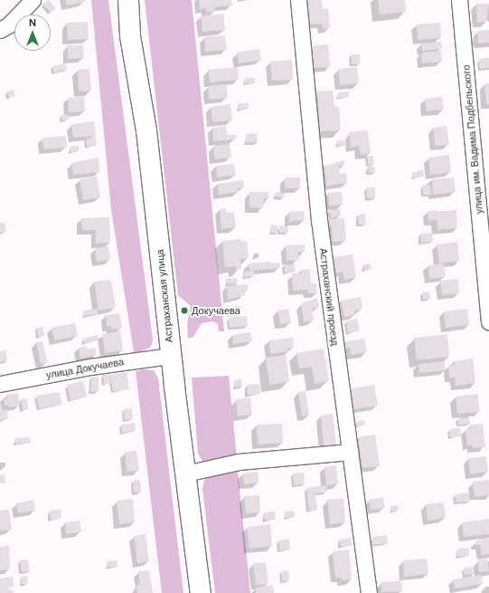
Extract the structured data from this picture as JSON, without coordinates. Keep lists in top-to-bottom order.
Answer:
{
  "streets": {
    "main road": ["Астраханская улица"],
    "street": ["улица им. Вадима Подбельского", "Астраханский проезд", "улица Докучаева"]
  },
  "crossings": [
    ["Астраханская улица", "улица Докучаева"]
  ],
  "places": ["Докучаева"],
  "north": "top"
}
